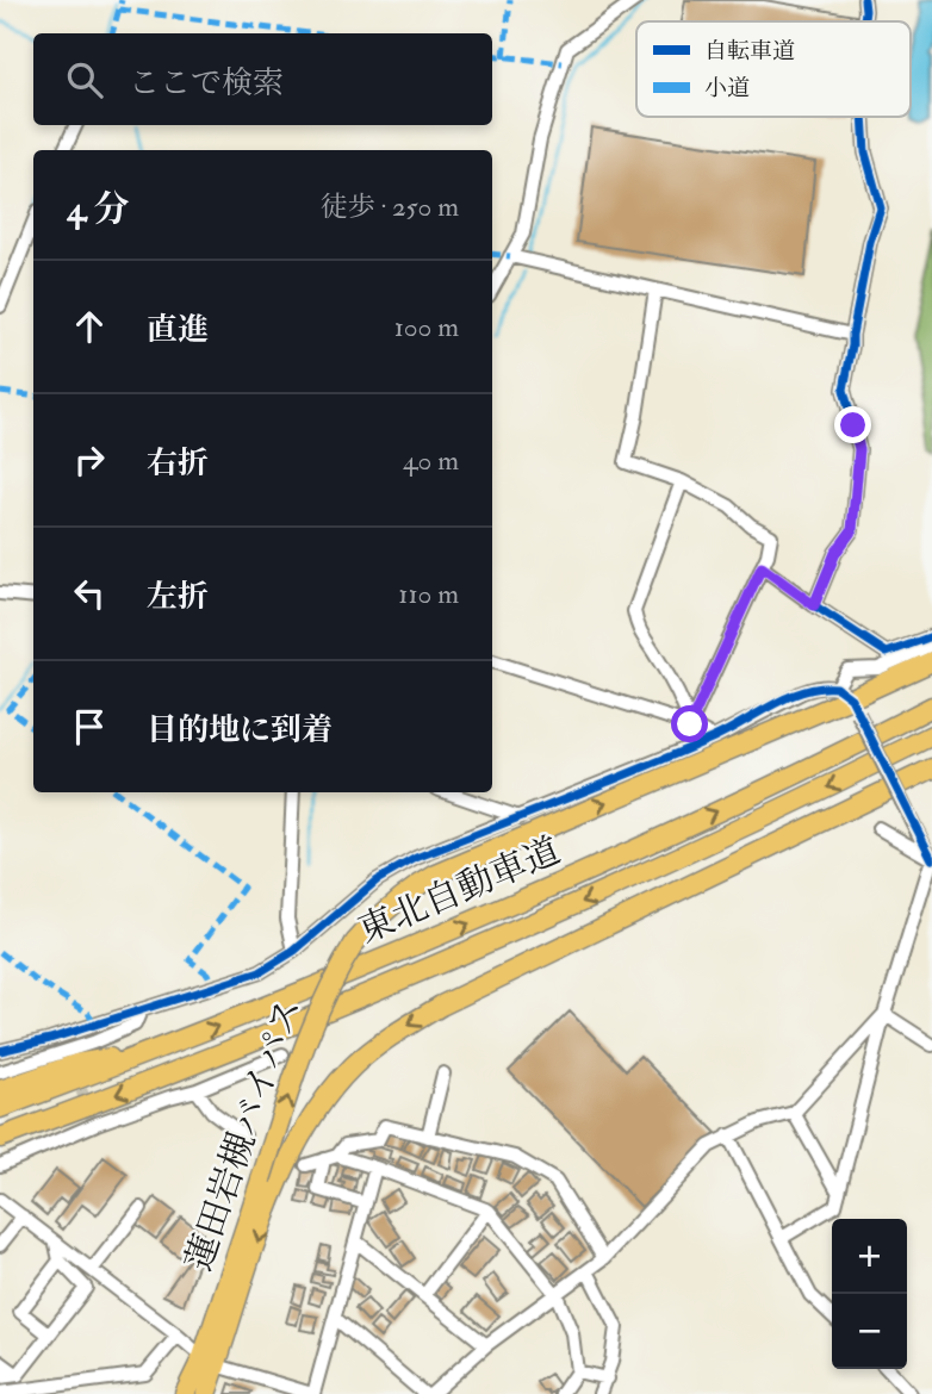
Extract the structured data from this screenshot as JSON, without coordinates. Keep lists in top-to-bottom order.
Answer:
{
  "streets": {
    "highway": ["東北自動車道", "蓮田岩槻バイパス"]
  },
  "legend": ["自転車道", "小道"],
  "page": {
    "search": "ここで検索",
    "heading": ["4 分", "徒歩 · 250 m"],
    "list": [
      ["直進", "100 m"],
      ["右折", "40 m"],
      ["左折", "110 m"],
      "目的地に到着"
    ],
    "map_buttons": ["+", "−"]
  }
}
